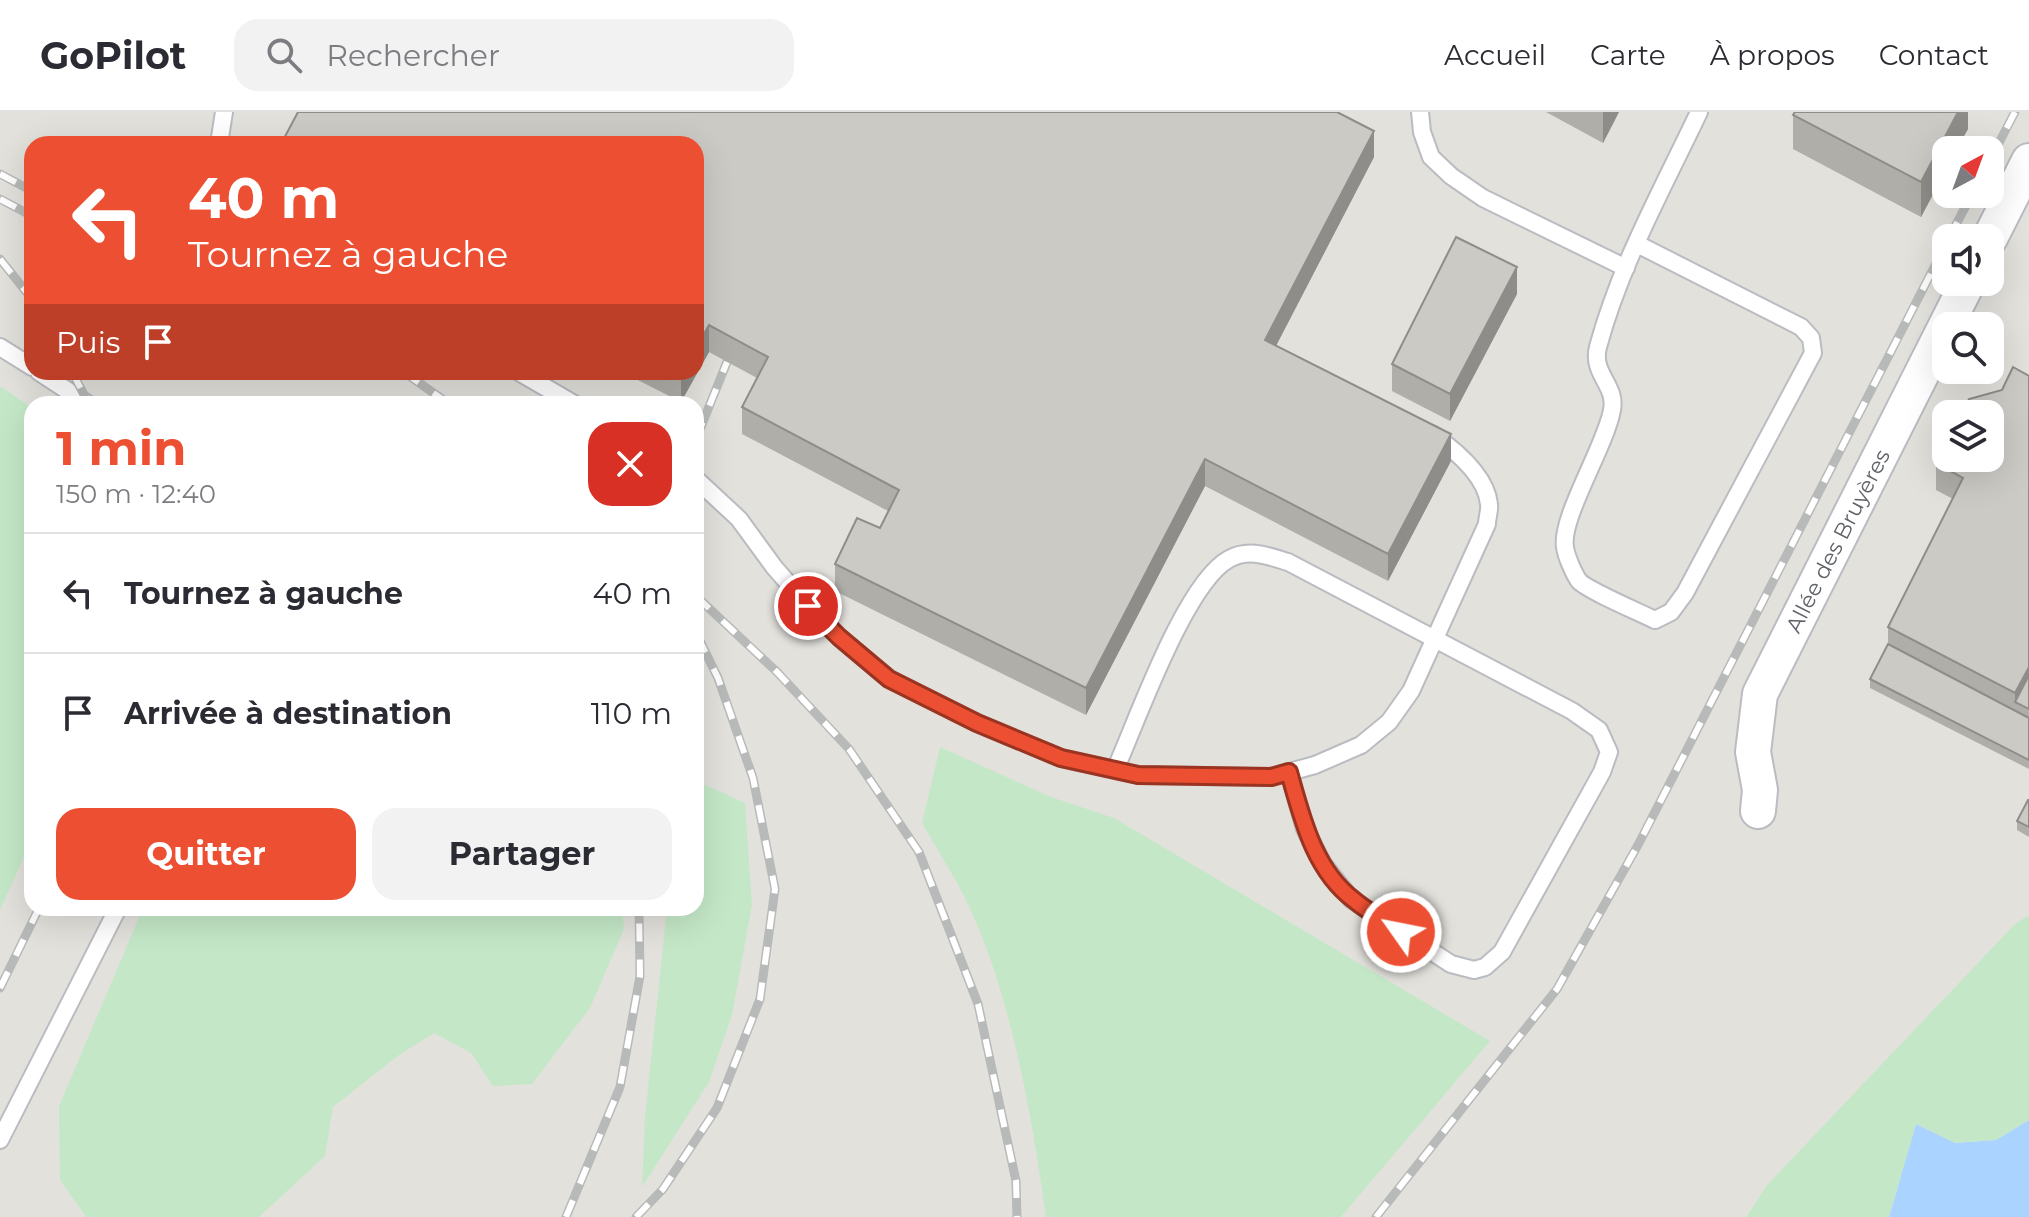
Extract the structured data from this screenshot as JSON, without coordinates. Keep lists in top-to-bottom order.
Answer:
{
  "streets": {
    "street": ["Allée des Bruyères"]
  },
  "north": "top right",
  "page": {
    "header": "GoPilot",
    "search": "Rechercher",
    "nav": [
      "Accueil",
      "Carte",
      "À propos",
      "Contact"
    ],
    "turn": ["40 m", "Tournez à gauche"],
    "then": "Puis",
    "heading": ["1 min", "150 m · 12:40"],
    "list": [
      {
        "name": "Tournez à gauche",
        "value": "40 m"
      },
      {
        "name": "Arrivée à destination",
        "value": "110 m"
      }
    ],
    "buttons": ["Quitter", "Partager"]
  }
}
